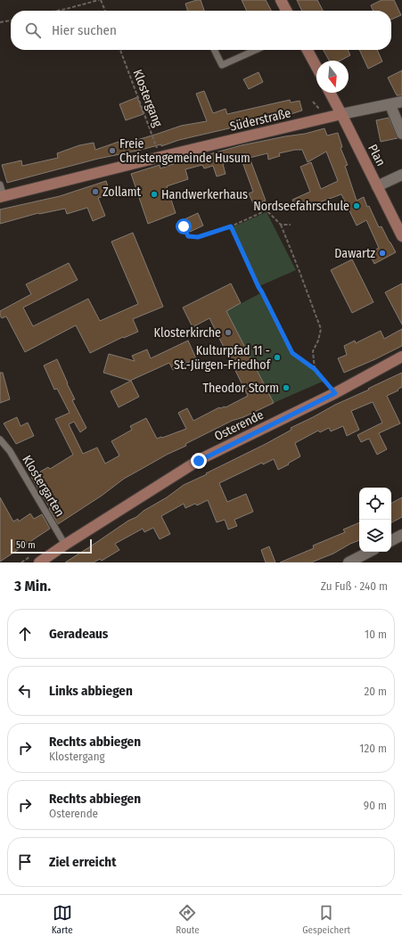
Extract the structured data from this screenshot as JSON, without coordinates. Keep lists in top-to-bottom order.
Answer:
{
  "streets": {
    "main road": ["Süderstraße", "Plan", "Osterende"],
    "lane": ["Klostergarten"],
    "path": ["Klostergang"]
  },
  "crossings": [
    ["Klostergang", "Süderstraße"],
    ["Süderstraße", "Plan"],
    ["Osterende", "Klostergarten"]
  ],
  "places": [
    "Freie Christengemeinde Husum",
    "Zollamt",
    "Handwerkerhaus",
    "Nordseefahrschule",
    "Dawartz",
    "Klosterkirche",
    "Kulturpfad 11 - St.-Jürgen-Friedhof",
    "Theodor Storm"
  ],
  "scale_bar": "50 m",
  "north": "bottom",
  "page": {
    "search": "Hier suchen",
    "scale": "50 m",
    "heading": ["3 Min.", "Zu Fuß · 240 m"],
    "list": [
      ["Geradeaus", "10 m"],
      ["Links abbiegen", "20 m"],
      ["Rechts abbiegen", "Klostergang", "120 m"],
      ["Rechts abbiegen", "Osterende", "90 m"],
      "Ziel erreicht"
    ],
    "nav": ["Karte", "Route", "Gespeichert"]
  }
}
